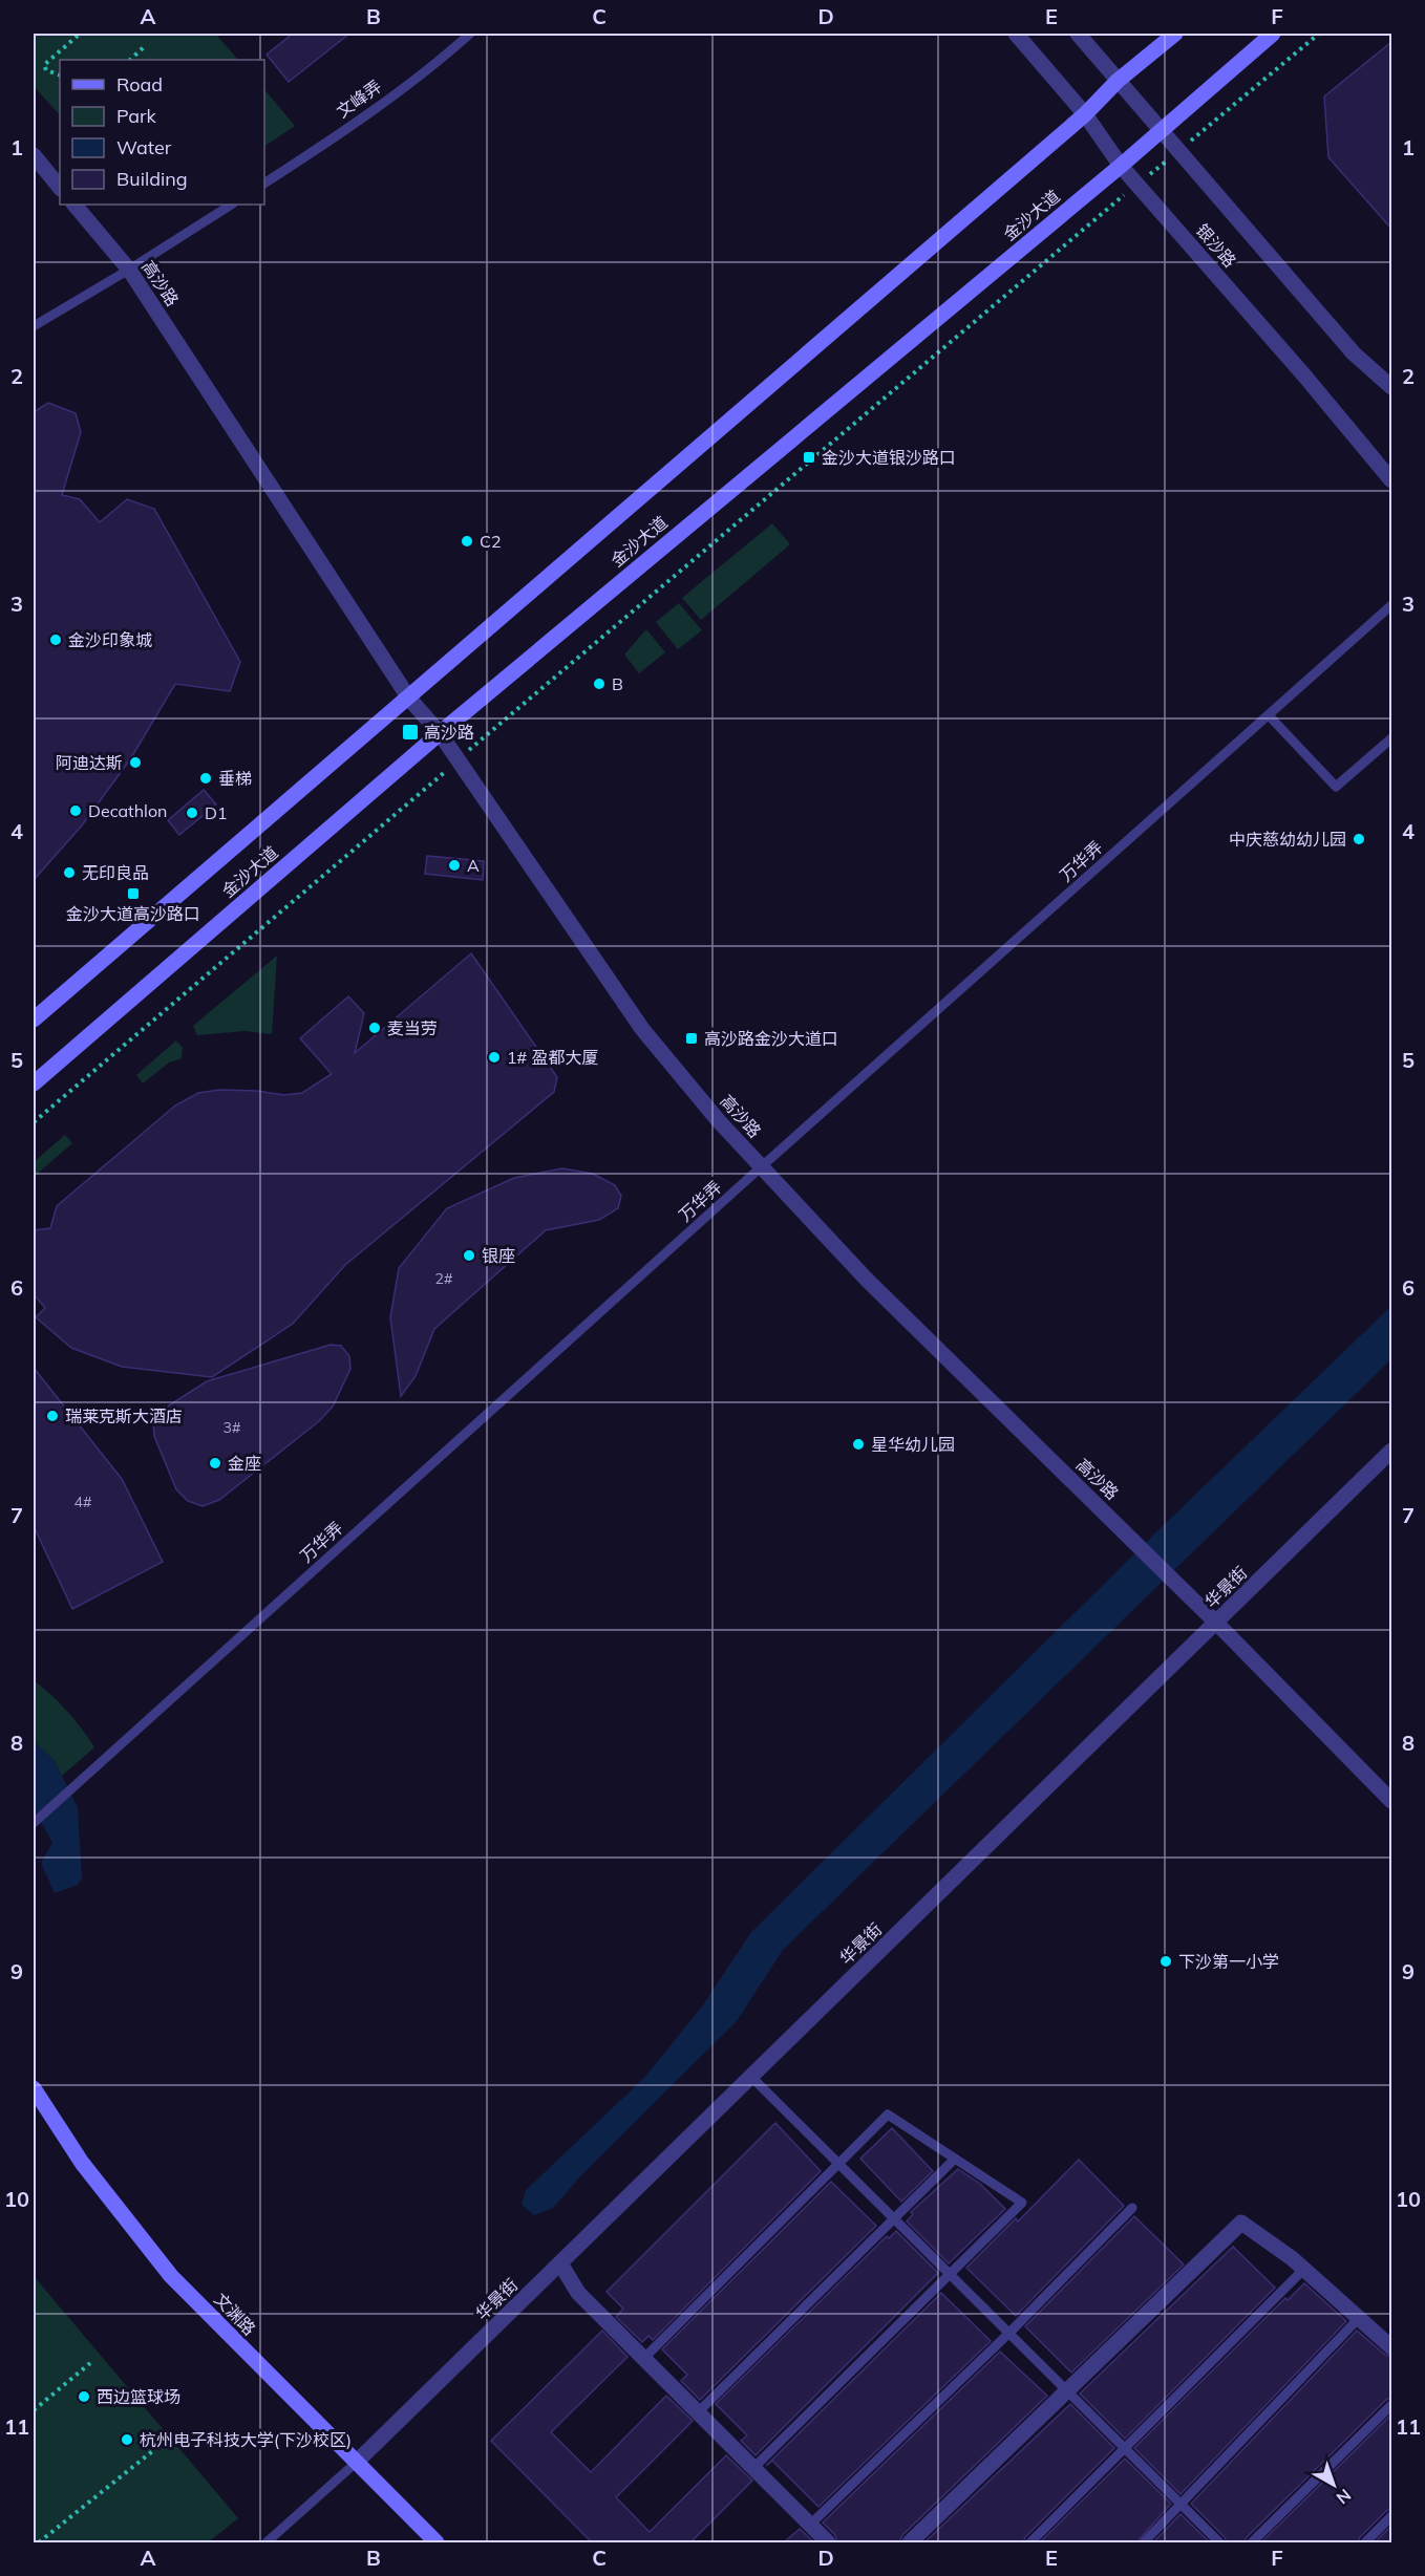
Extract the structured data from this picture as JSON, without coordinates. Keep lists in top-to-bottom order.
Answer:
{
  "streets": {
    "main road": ["金沙大道", "文渊路"],
    "street": ["银沙路", "高沙路", "华景街"],
    "lane": ["文峰弄", "万华弄"]
  },
  "crossings": [
    ["金沙大道", "银沙路"],
    ["金沙大道", "高沙路"],
    ["高沙路", "万华弄"],
    ["高沙路", "华景街"],
    ["华景街", "文渊路"]
  ],
  "places": {
    "transit": [
      "金沙大道银沙路口",
      "高沙路",
      "金沙大道高沙路口",
      "高沙路金沙大道口"
    ],
    "other": [
      "C2",
      "金沙印象城",
      "B",
      "阿迪达斯",
      "垂梯",
      "Decathlon",
      "D1",
      "中庆慈幼幼儿园",
      "A",
      "无印良品",
      "麦当劳",
      "1# 盈都大厦",
      "银座",
      "瑞莱克斯大酒店",
      "星华幼儿园",
      "金座",
      "下沙第一小学",
      "西边篮球场",
      "杭州电子科技大学(下沙校区)"
    ]
  },
  "house_numbers": ["2#", "3#", "4#"],
  "legend": [
    "Road",
    "Park",
    "Water",
    "Building"
  ],
  "north": "bottom right",
  "grid": {
    "columns": [
      "A",
      "B",
      "C",
      "D",
      "E",
      "F"
    ],
    "rows": [
      "1",
      "2",
      "3",
      "4",
      "5",
      "6",
      "7",
      "8",
      "9",
      "10",
      "11"
    ]
  }
}
